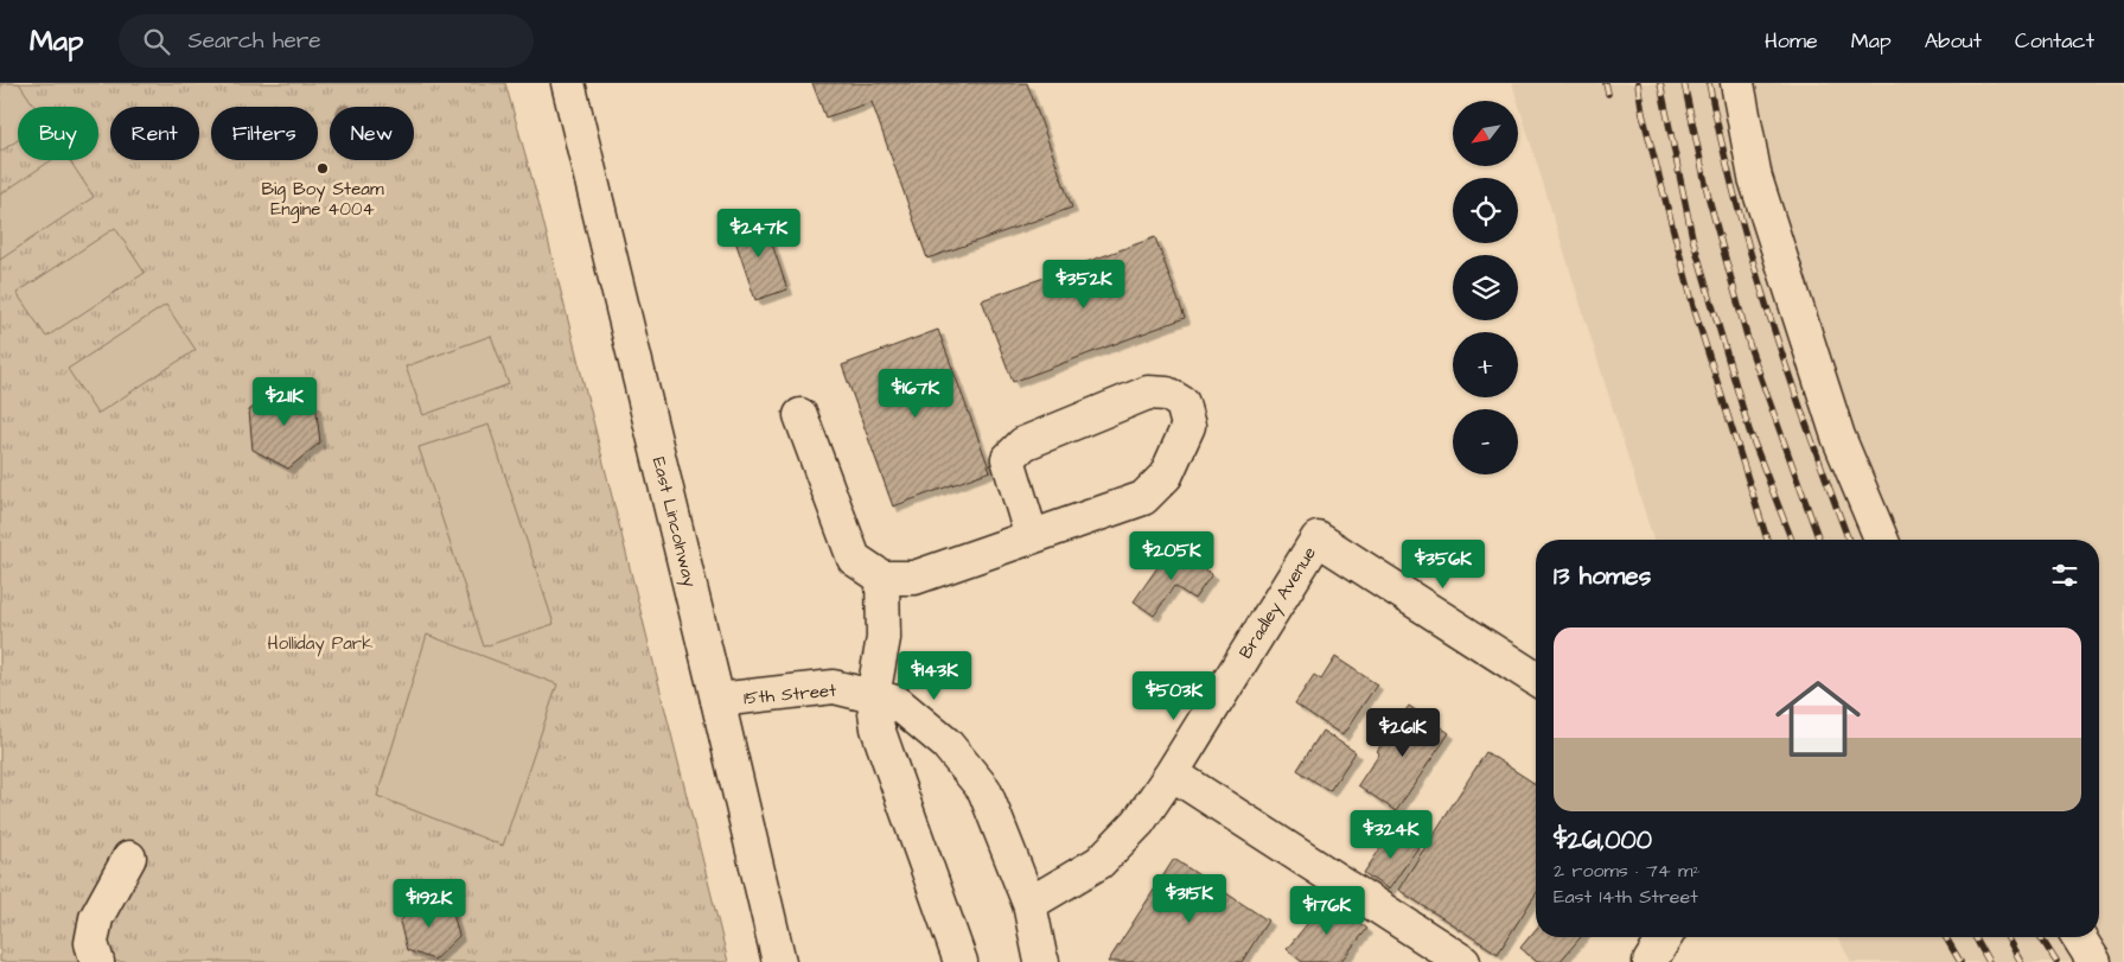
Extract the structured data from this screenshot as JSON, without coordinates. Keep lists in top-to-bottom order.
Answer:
{
  "streets": {
    "street": ["East Lincolnway", "Bradley Avenue", "15th Street"]
  },
  "crossings": [
    ["East Lincolnway", "15th Street"],
    ["Bradley Avenue", "15th Street"]
  ],
  "parks": ["Holliday Park"],
  "places": ["Big Boy Steam Engine 4004"],
  "north": "bottom left",
  "page": {
    "header": "Map",
    "search": "Search here",
    "nav": [
      "Home",
      "Map",
      "About",
      "Contact"
    ],
    "map_buttons": ["+", "−"],
    "chip": [
      "Buy",
      "Rent",
      "Filters",
      "New"
    ],
    "price": [
      "$247K",
      "$352K",
      "$167K",
      "$211K",
      "$205K",
      "$356K",
      "$143K",
      "$503K",
      "$261K",
      "$324K",
      "$315K",
      "$192K",
      "$176K"
    ],
    "heading": "13 homes",
    "list": [
      {
        "name": "$261,000",
        "note": "2 rooms · 74 m² · East 14th Street"
      }
    ]
  }
}
